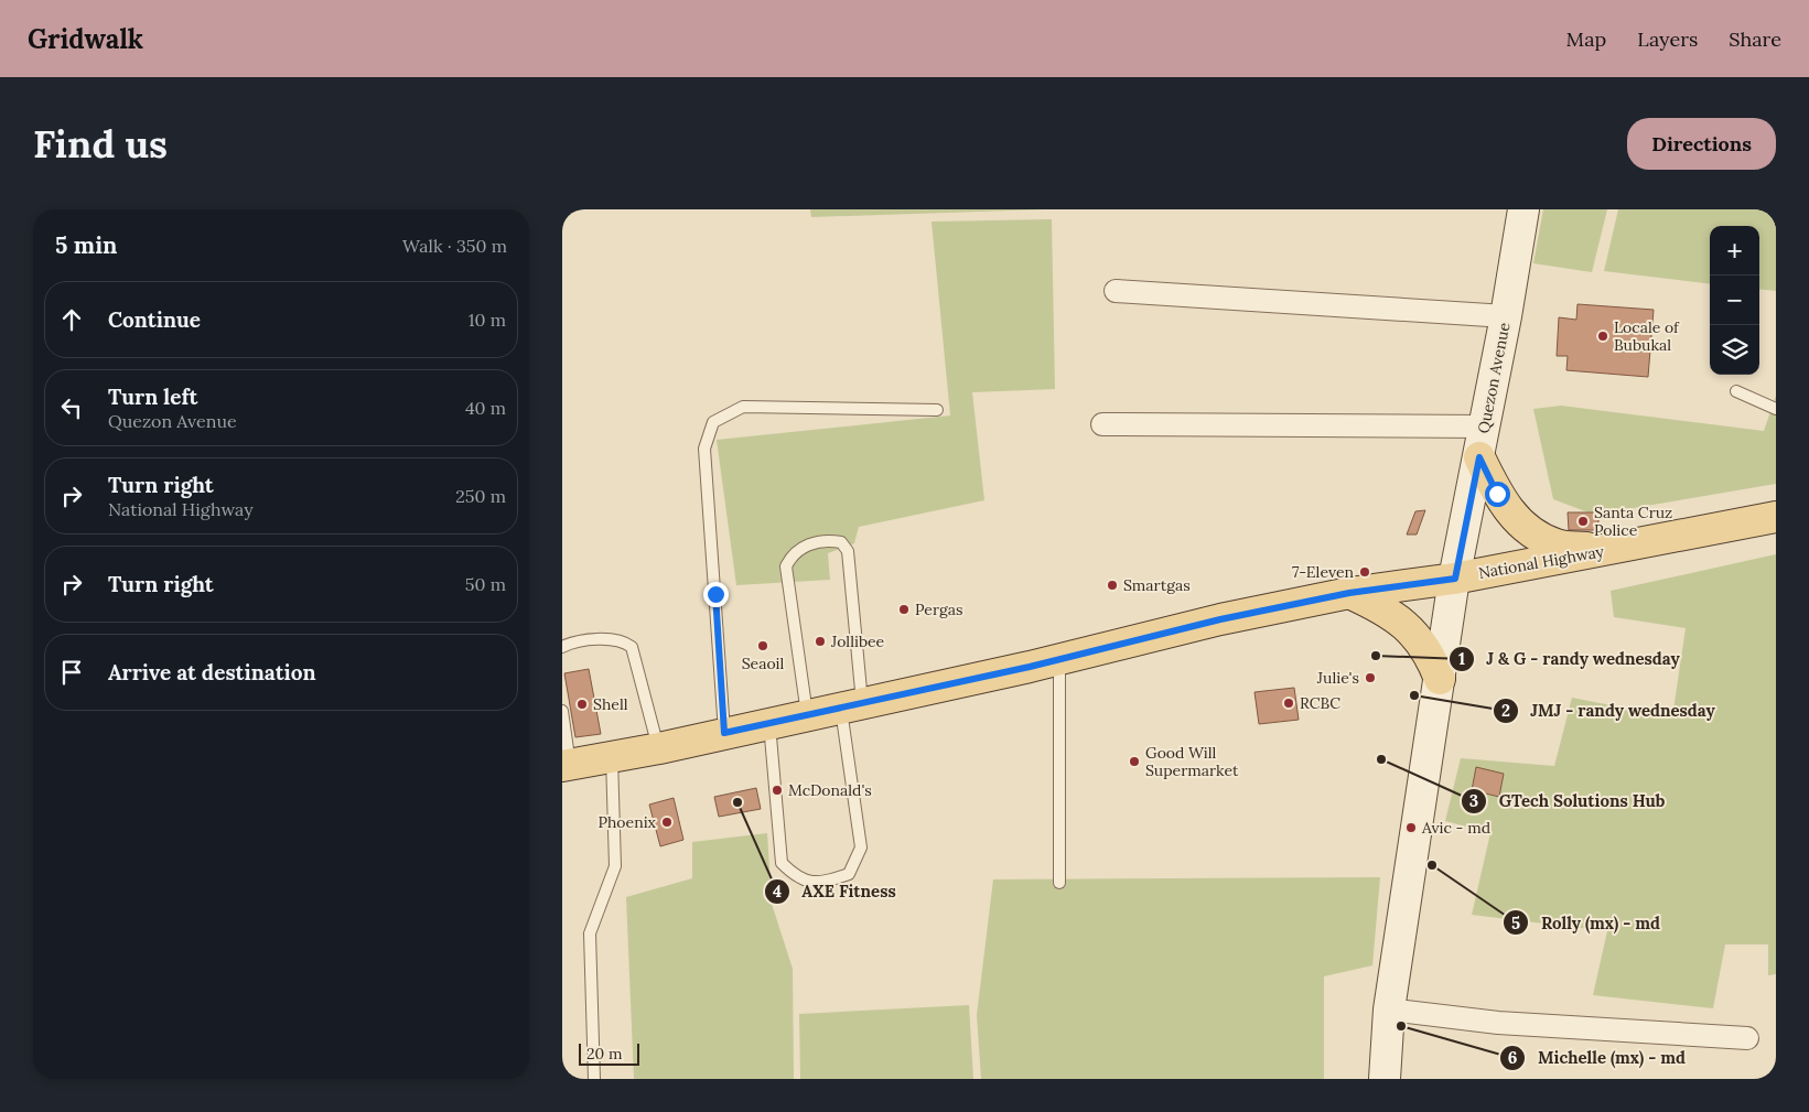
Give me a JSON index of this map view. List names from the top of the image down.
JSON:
{
  "streets": {
    "main road": ["Quezon Avenue", "National Highway"]
  },
  "crossings": [
    ["Quezon Avenue", "National Highway"]
  ],
  "places": [
    "Locale of Bubukal",
    "Santa Cruz Police",
    "7-Eleven",
    "Smartgas",
    "Pergas",
    "Jollibee",
    "Seaoil",
    "J & G - randy wednesday",
    "Julie's",
    "JMJ - randy wednesday",
    "RCBC",
    "Shell",
    "GTech Solutions Hub",
    "Good Will Supermarket",
    "McDonald's",
    "AXE Fitness",
    "Phoenix",
    "Avic - md",
    "Rolly (mx) - md",
    "Michelle (mx) - md"
  ],
  "scale_bar": "20 m",
  "page": {
    "header": "Gridwalk",
    "nav": ["Map", "Layers", "Share"],
    "buttons": "Directions",
    "title": "Find us",
    "heading": ["5 min", "Walk · 350 m"],
    "map_buttons": ["+", "−"],
    "list": [
      ["Continue", "10 m"],
      ["Turn left", "Quezon Avenue", "40 m"],
      ["Turn right", "National Highway", "250 m"],
      ["Turn right", "50 m"],
      "Arrive at destination"
    ],
    "scale": "20 m"
  }
}
